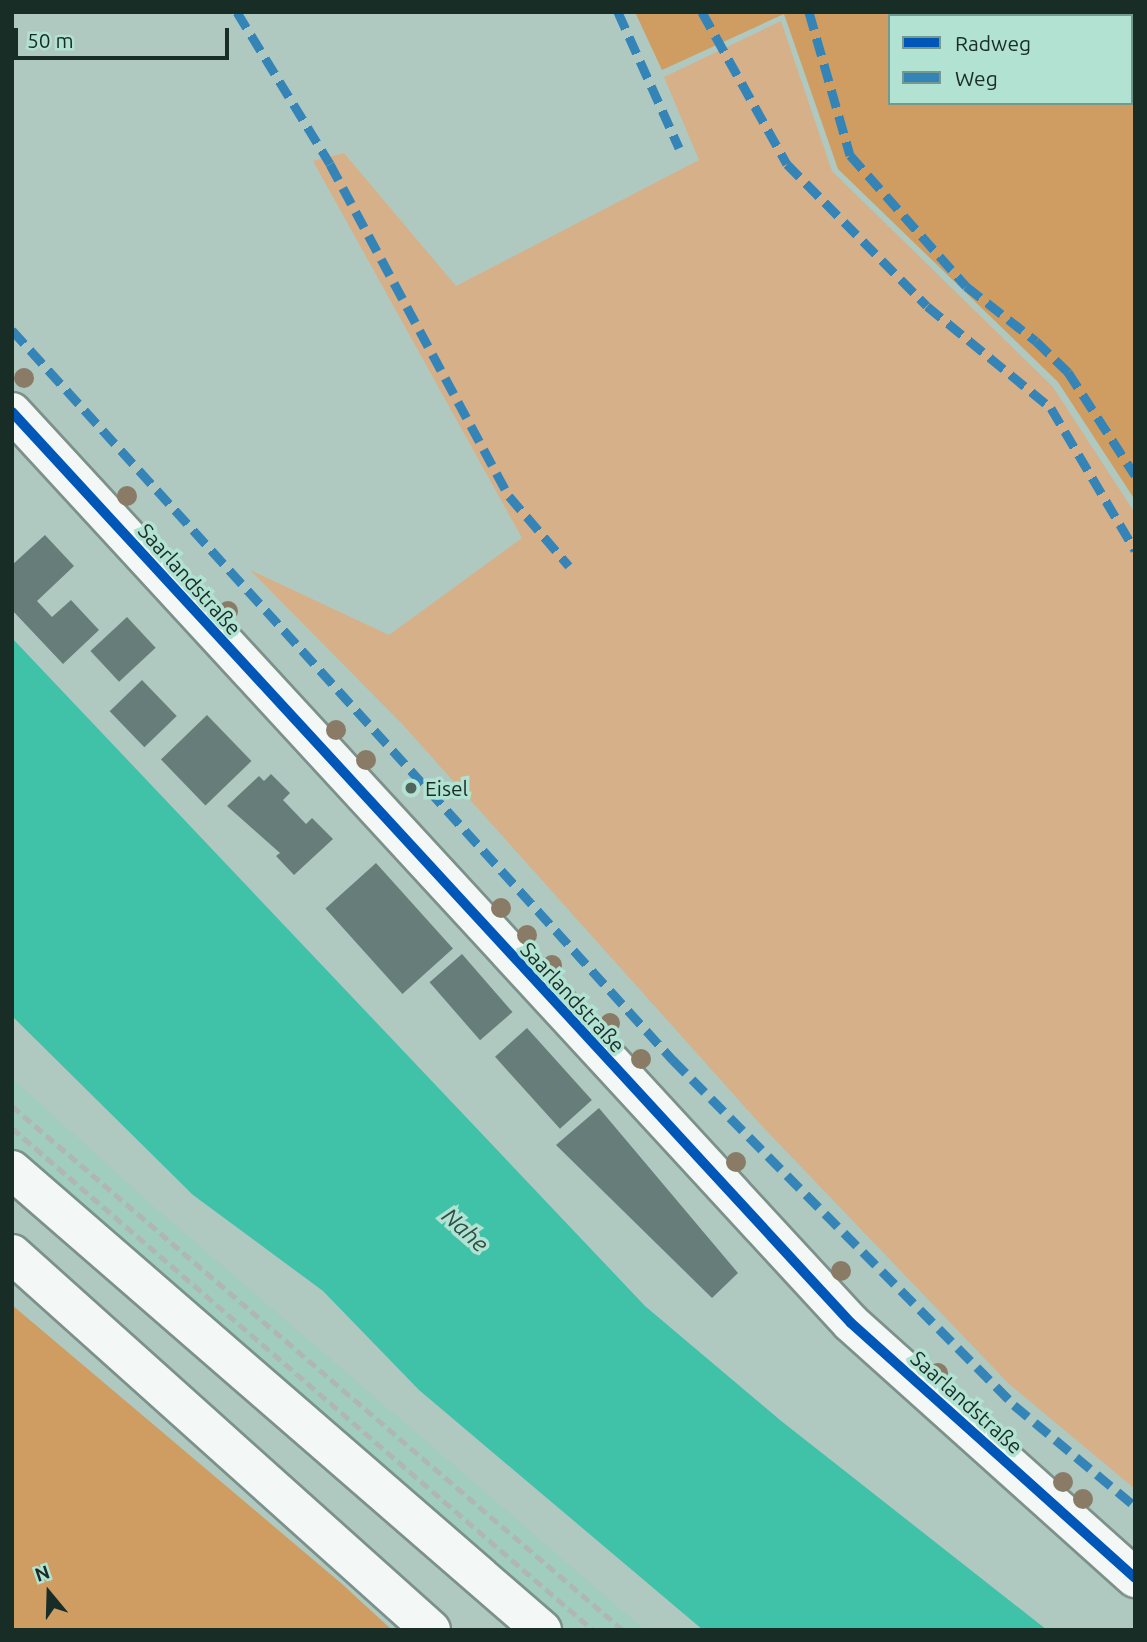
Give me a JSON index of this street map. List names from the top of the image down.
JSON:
{
  "streets": {
    "main road": ["Saarlandstraße"]
  },
  "water": ["Nahe"],
  "places": ["Eisel"],
  "legend": ["Radweg", "Weg"],
  "scale_bar": "50 m",
  "north": "top"
}
